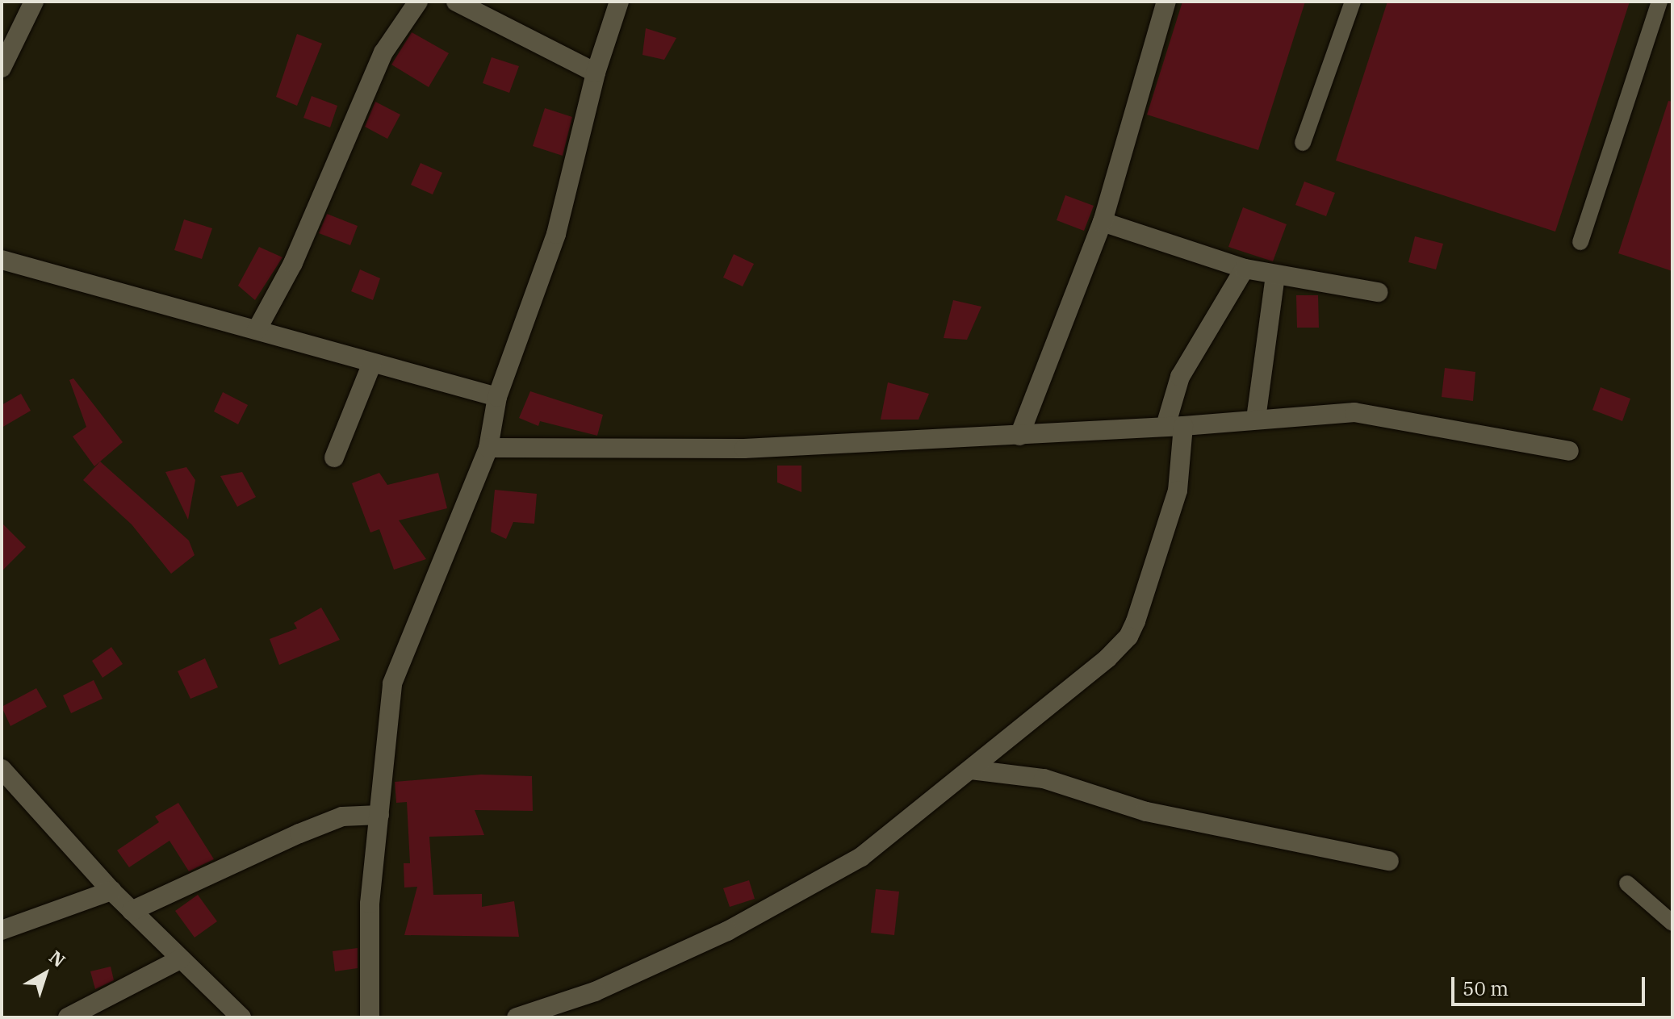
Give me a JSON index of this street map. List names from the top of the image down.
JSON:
{
  "scale_bar": "50 m",
  "north": "top right"
}
